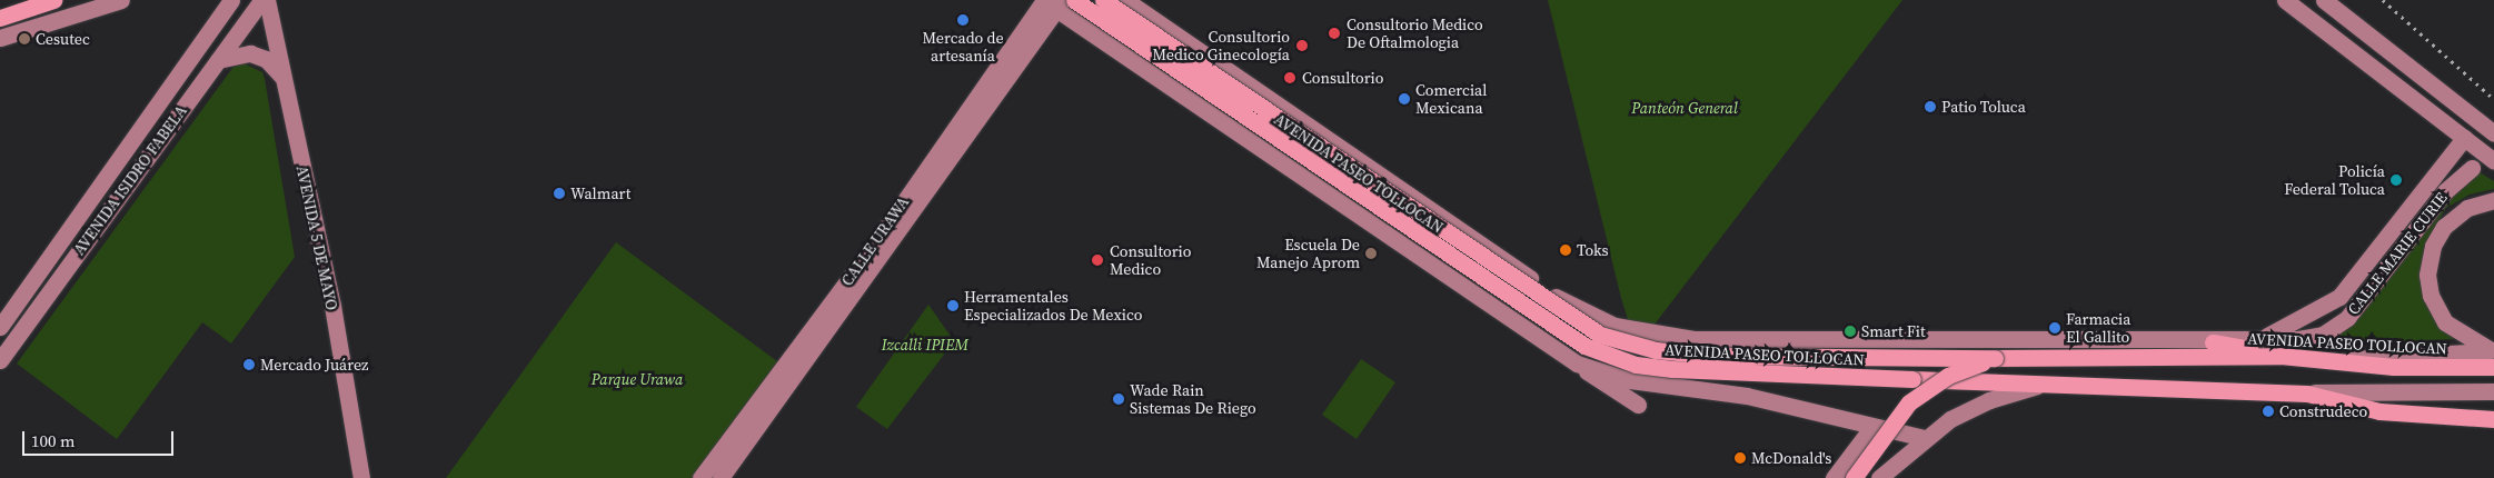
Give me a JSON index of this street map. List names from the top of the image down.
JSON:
{
  "streets": {
    "highway": ["AVENIDA PASEO TOLLOCAN"],
    "main road": [
      "AVENIDA ISIDRO FABELA",
      "AVENIDA 5 DE MAYO",
      "CALLE URAWA",
      "CALLE MARIE CURIE"
    ]
  },
  "crossings": [
    ["AVENIDA PASEO TOLLOCAN", "CALLE MARIE CURIE"]
  ],
  "parks": ["Panteón General", "Izcalli IPIEM", "Parque Urawa"],
  "places": [
    "Mercado de artesanía",
    "Consultorio Medico De Oftalmologia",
    "Cesutec",
    "Consultorio Medico Ginecología",
    "Consultorio",
    "Comercial Mexicana",
    "Patio Toluca",
    "Policía Federal Toluca",
    "Walmart",
    "Toks",
    "Escuela De Manejo Aprom",
    "Consultorio Medico",
    "Herramentales Especializados De Mexico",
    "Farmacia El Gallito",
    "Smart Fit",
    "Mercado Juárez",
    "Wade Rain Sistemas De Riego",
    "Construdeco",
    "McDonald's"
  ],
  "scale_bar": "100 m"
}
